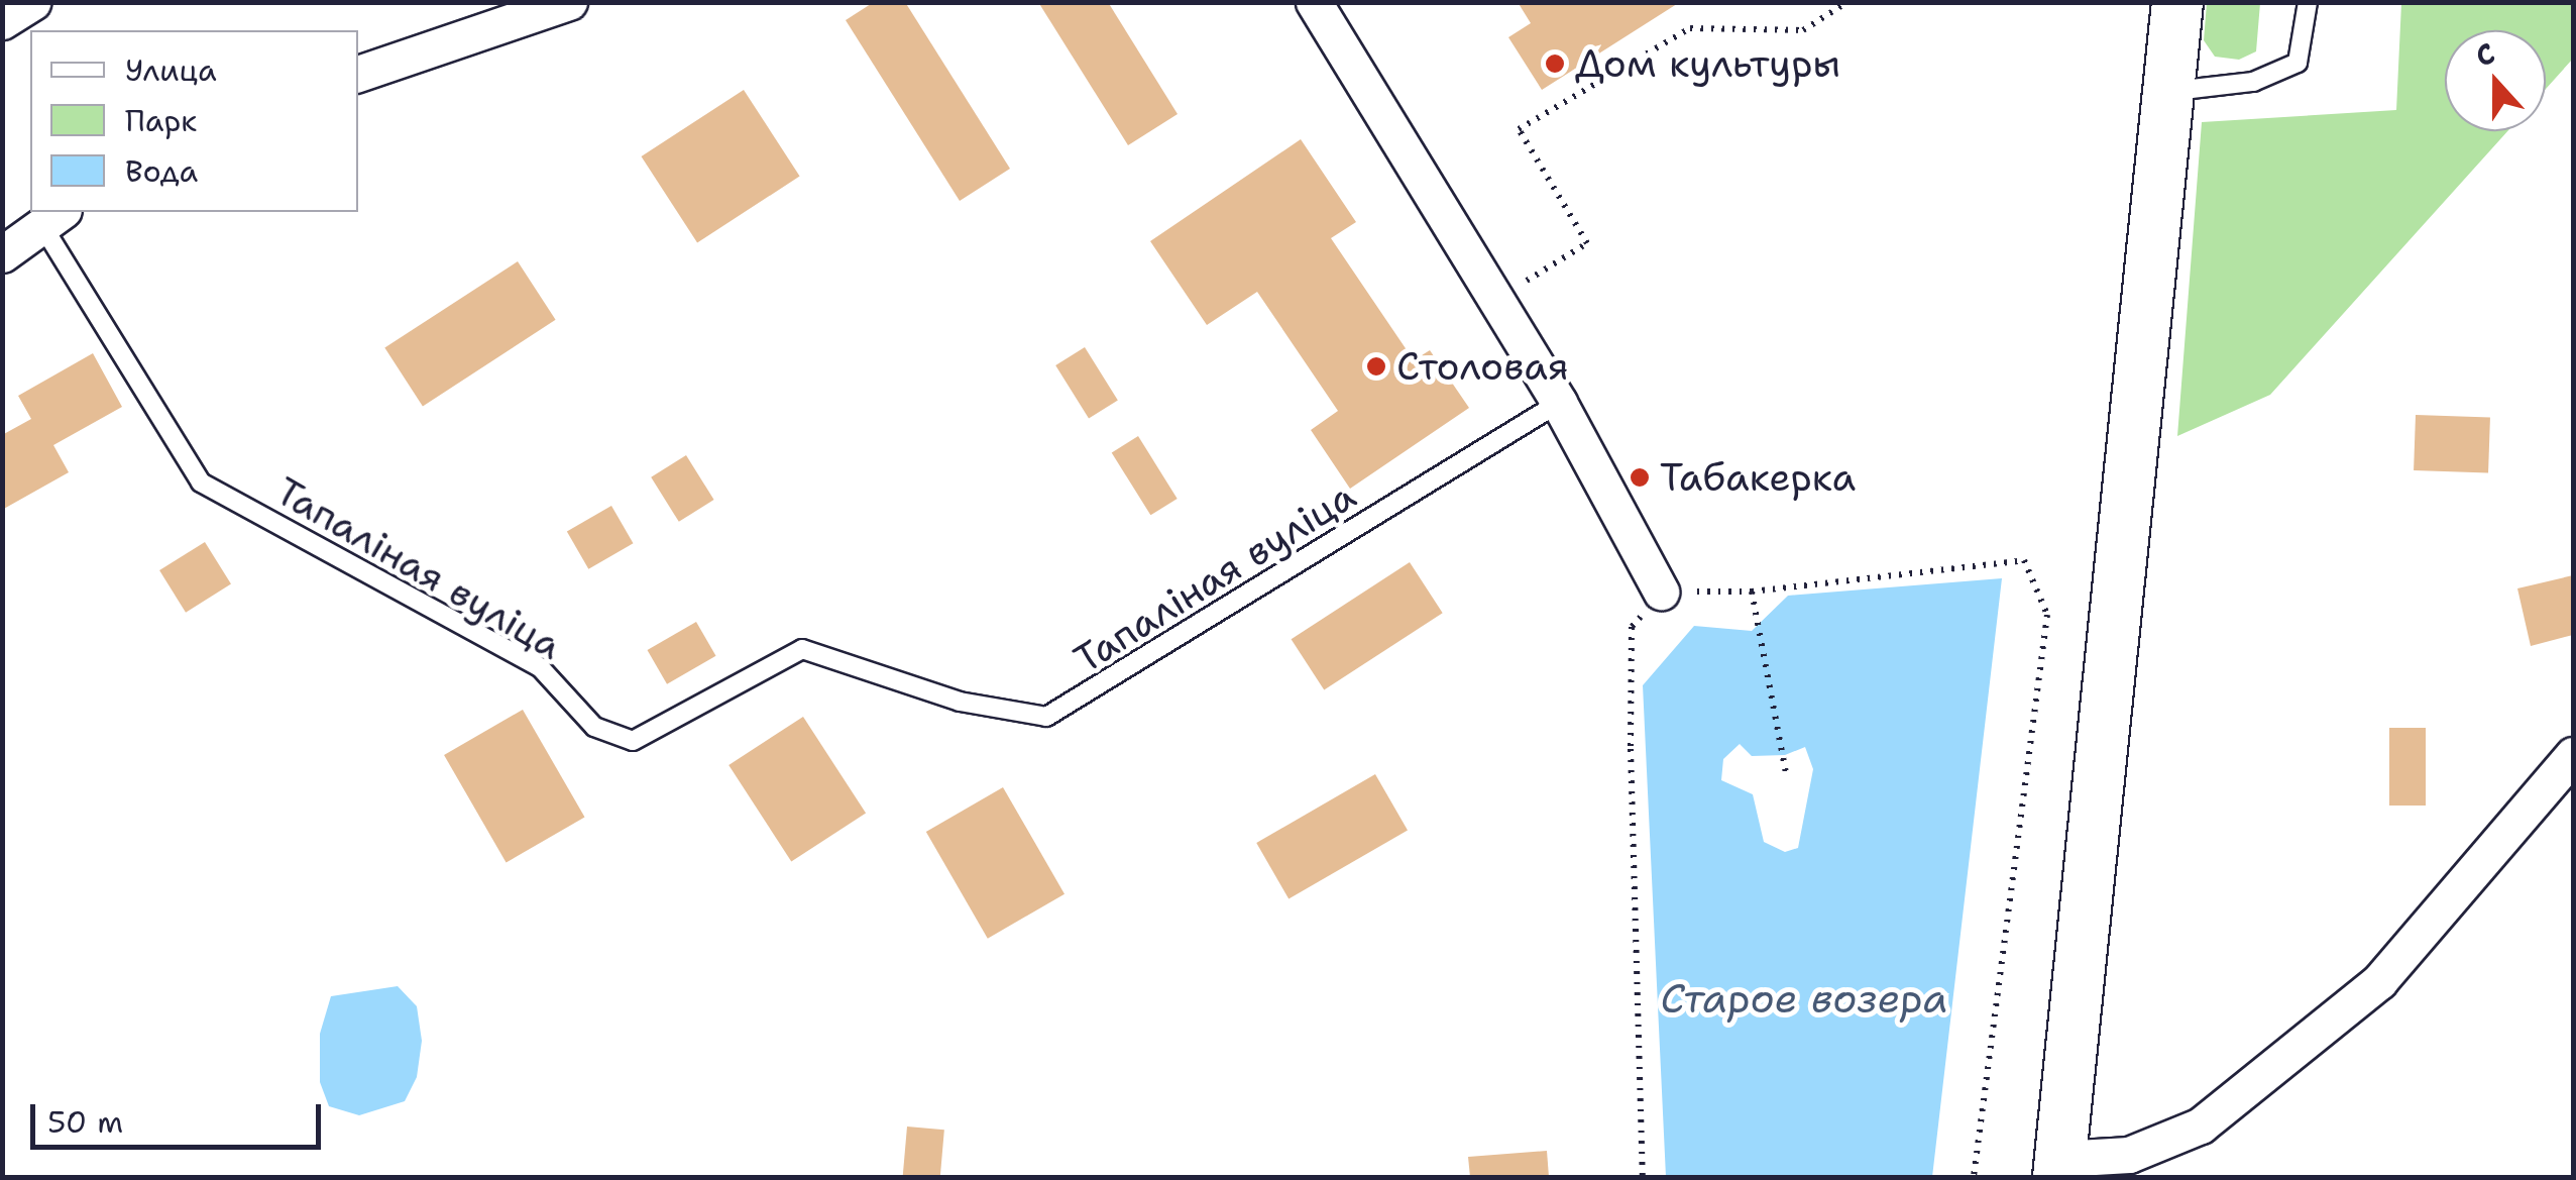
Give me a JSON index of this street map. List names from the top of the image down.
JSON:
{
  "streets": {
    "lane": ["Тапаліная вуліца"]
  },
  "water": ["Старое возера"],
  "places": ["Дом культуры", "Столовая", "Табакерка"],
  "legend": ["Улица", "Парк", "Вода"],
  "scale_bar": "50 m",
  "north": "top"
}
